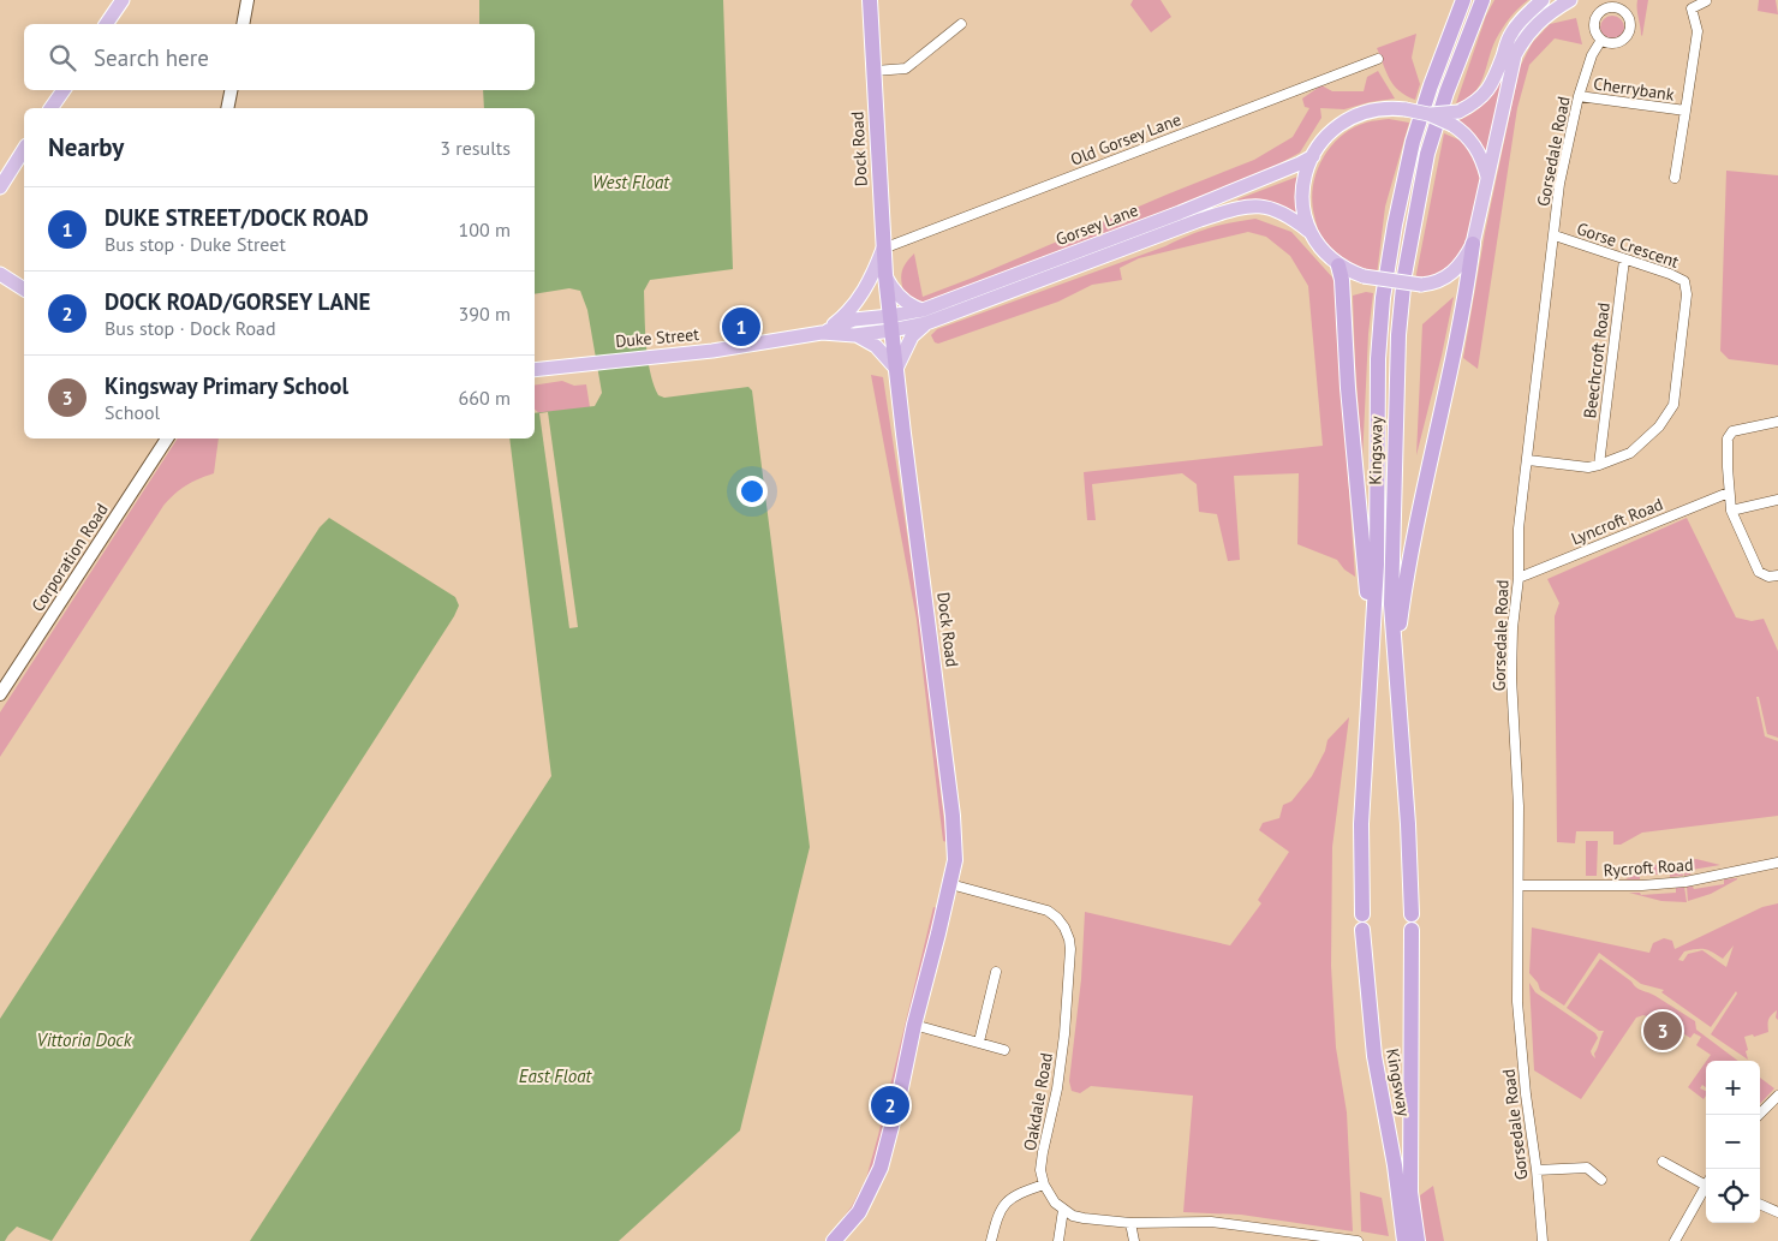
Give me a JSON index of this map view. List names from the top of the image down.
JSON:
{
  "streets": {
    "highway": ["Dock Road", "Kingsway"],
    "main road": ["Gorsey Lane", "Duke Street", "Corporation Road"],
    "street": [
      "Cherrybank",
      "Old Gorsey Lane",
      "Gorsedale Road",
      "Gorse Crescent",
      "Beechcroft Road",
      "Lyncroft Road",
      "Rycroft Road",
      "Oakdale Road"
    ]
  },
  "crossings": [
    ["Cherrybank", "Gorsedale Road"],
    ["Old Gorsey Lane", "Dock Road"],
    ["Dock Road", "Gorsey Lane"],
    ["Dock Road", "Duke Street"],
    ["Dock Road", "Oakdale Road"],
    ["Gorsedale Road", "Gorse Crescent"],
    ["Gorsedale Road", "Lyncroft Road"],
    ["Gorsedale Road", "Rycroft Road"],
    ["Gorsey Lane", "Duke Street"],
    ["Gorse Crescent", "Beechcroft Road"]
  ],
  "water": ["West Float", "Vittoria Dock", "East Float"],
  "page": {
    "search": "Search here",
    "heading": ["Nearby", "3 results"],
    "list": [
      {
        "mark": "1",
        "name": "DUKE STREET/DOCK ROAD",
        "note": "Bus stop · Duke Street",
        "value": "100 m"
      },
      {
        "mark": "2",
        "name": "DOCK ROAD/GORSEY LANE",
        "note": "Bus stop · Dock Road",
        "value": "390 m"
      },
      {
        "mark": "3",
        "name": "Kingsway Primary School",
        "note": "School",
        "value": "660 m"
      }
    ],
    "pins": ["1", "3", "2"],
    "map_buttons": ["+", "−"]
  }
}
